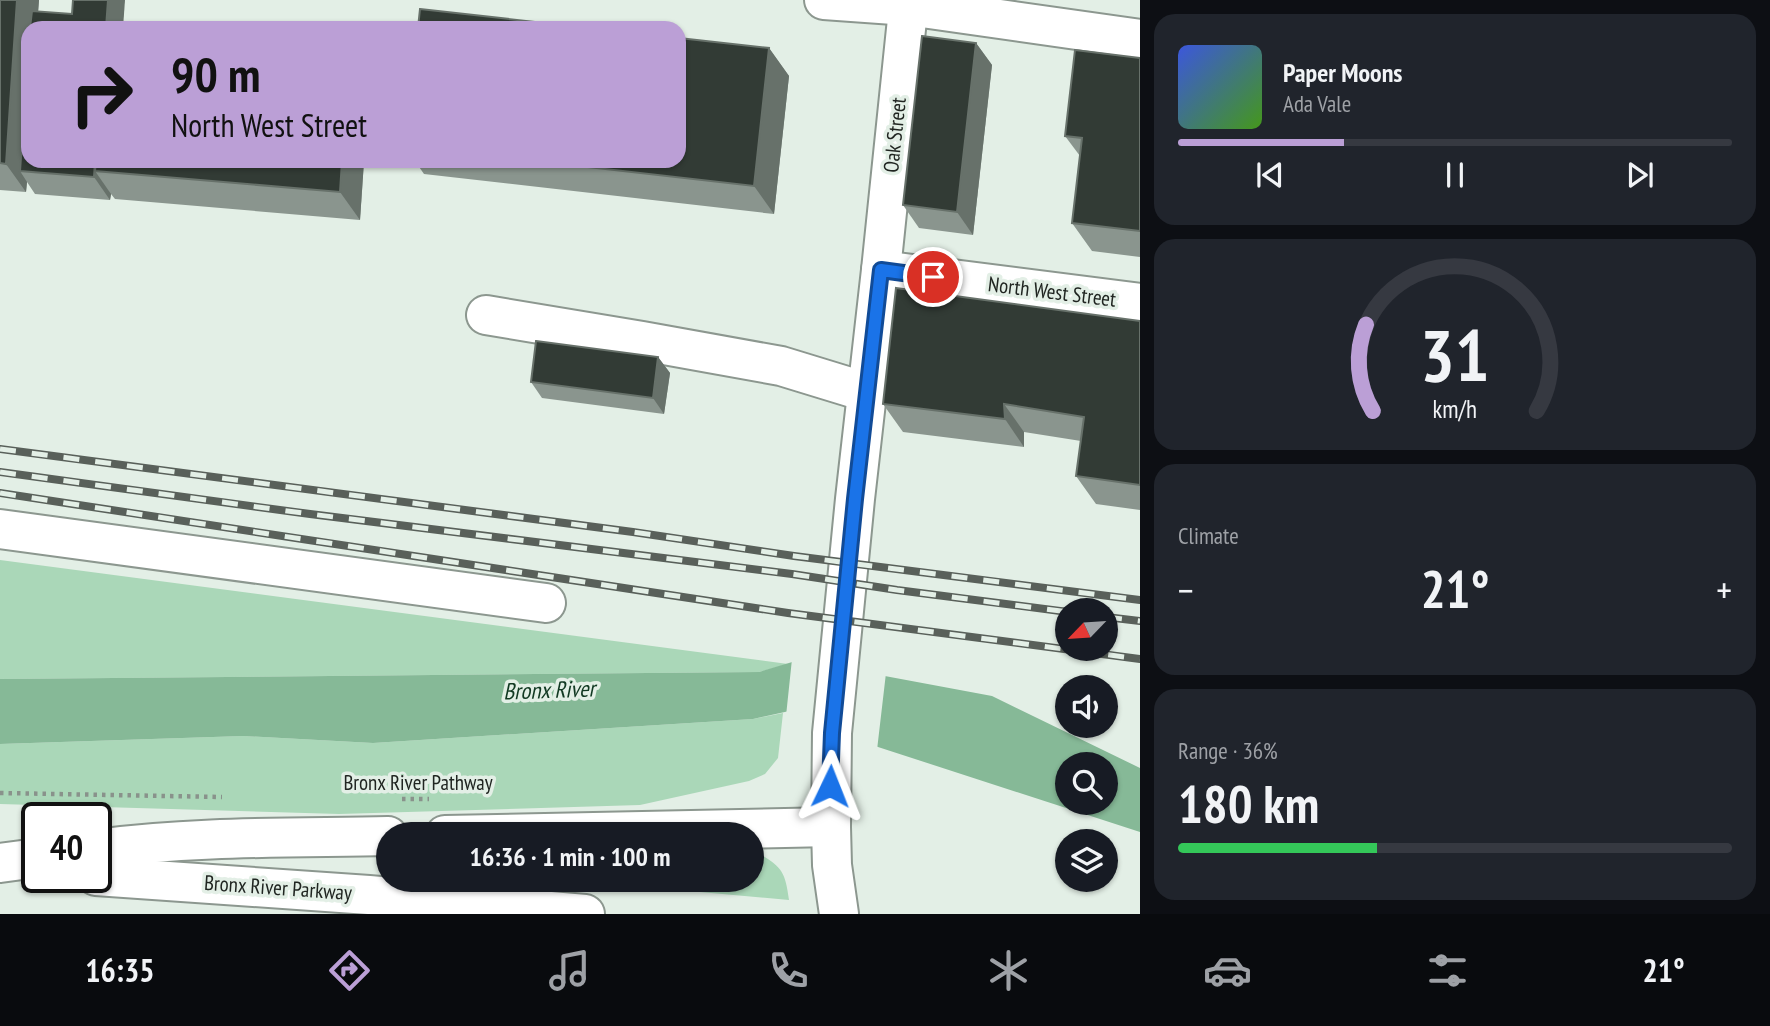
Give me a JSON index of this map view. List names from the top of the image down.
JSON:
{
  "streets": {
    "main road": ["Oak Street", "North West Street", "Bronx River Parkway"],
    "path": ["Bronx River Pathway"]
  },
  "crossings": [
    ["Oak Street", "North West Street"]
  ],
  "water": ["Bronx River"],
  "north": "bottom left",
  "page": {
    "turn": ["90 m", "North West Street"],
    "song": ["Paper Moons", "Ada Vale"],
    "tile": [
      "Climate",
      ["Range · 36%", "180 km"]
    ],
    "heat": ["−", "21°", "+"],
    "limit": "40",
    "trip": "16:36 · 1 min · 100 m",
    "tabs": ["16:35", "21°"],
    "gauge": ["31", "km/h"]
  }
}
